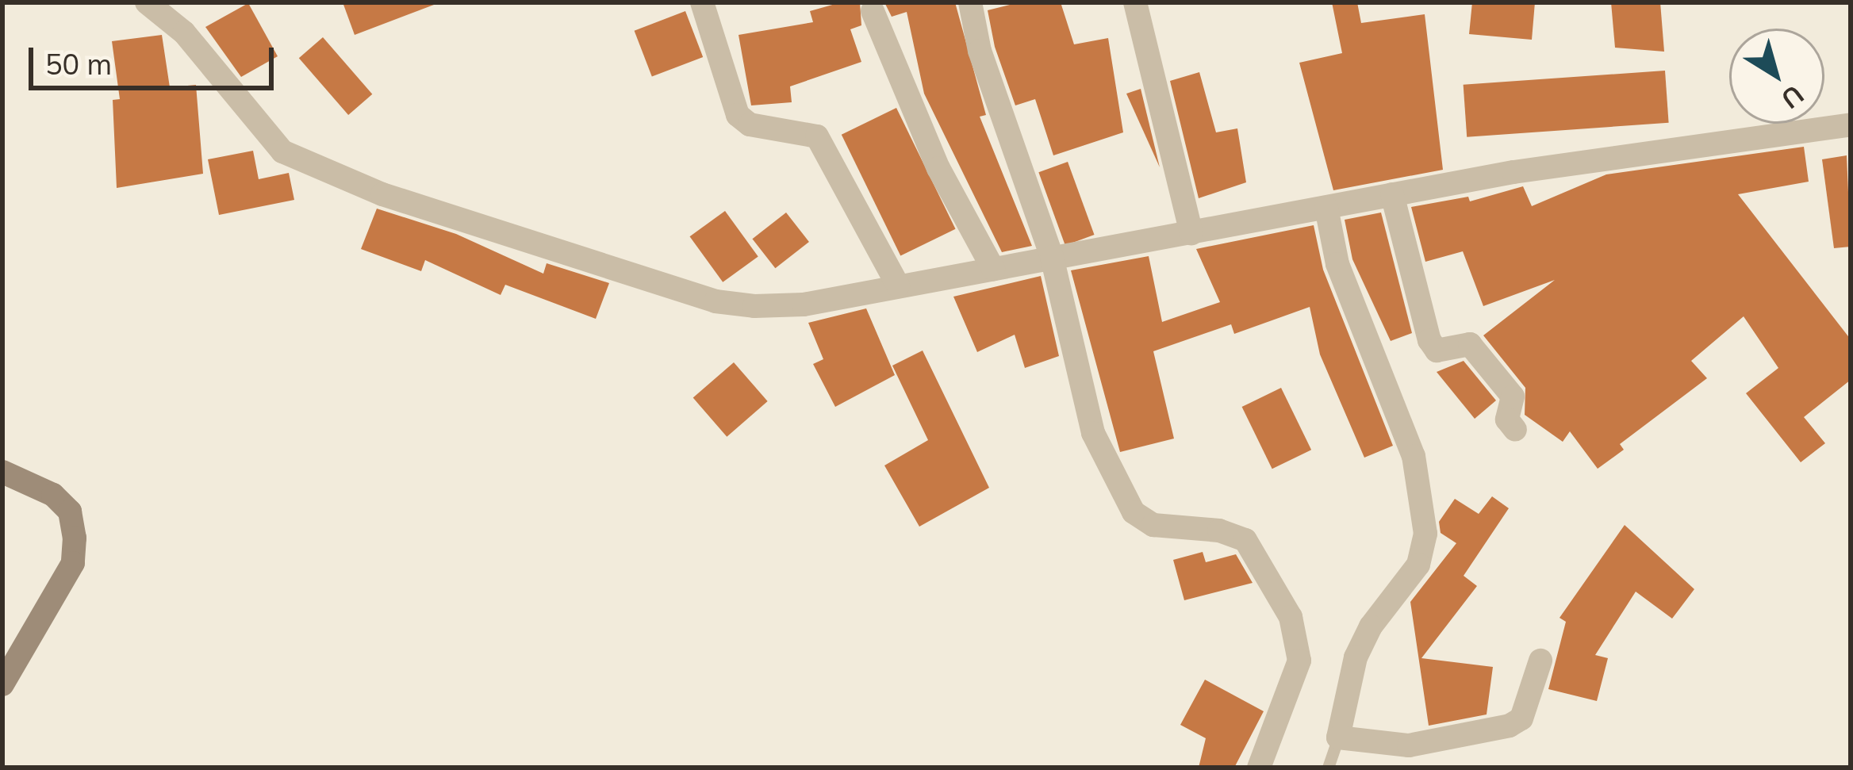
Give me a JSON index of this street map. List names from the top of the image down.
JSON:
{
  "scale_bar": "50 m",
  "north": "bottom right"
}
